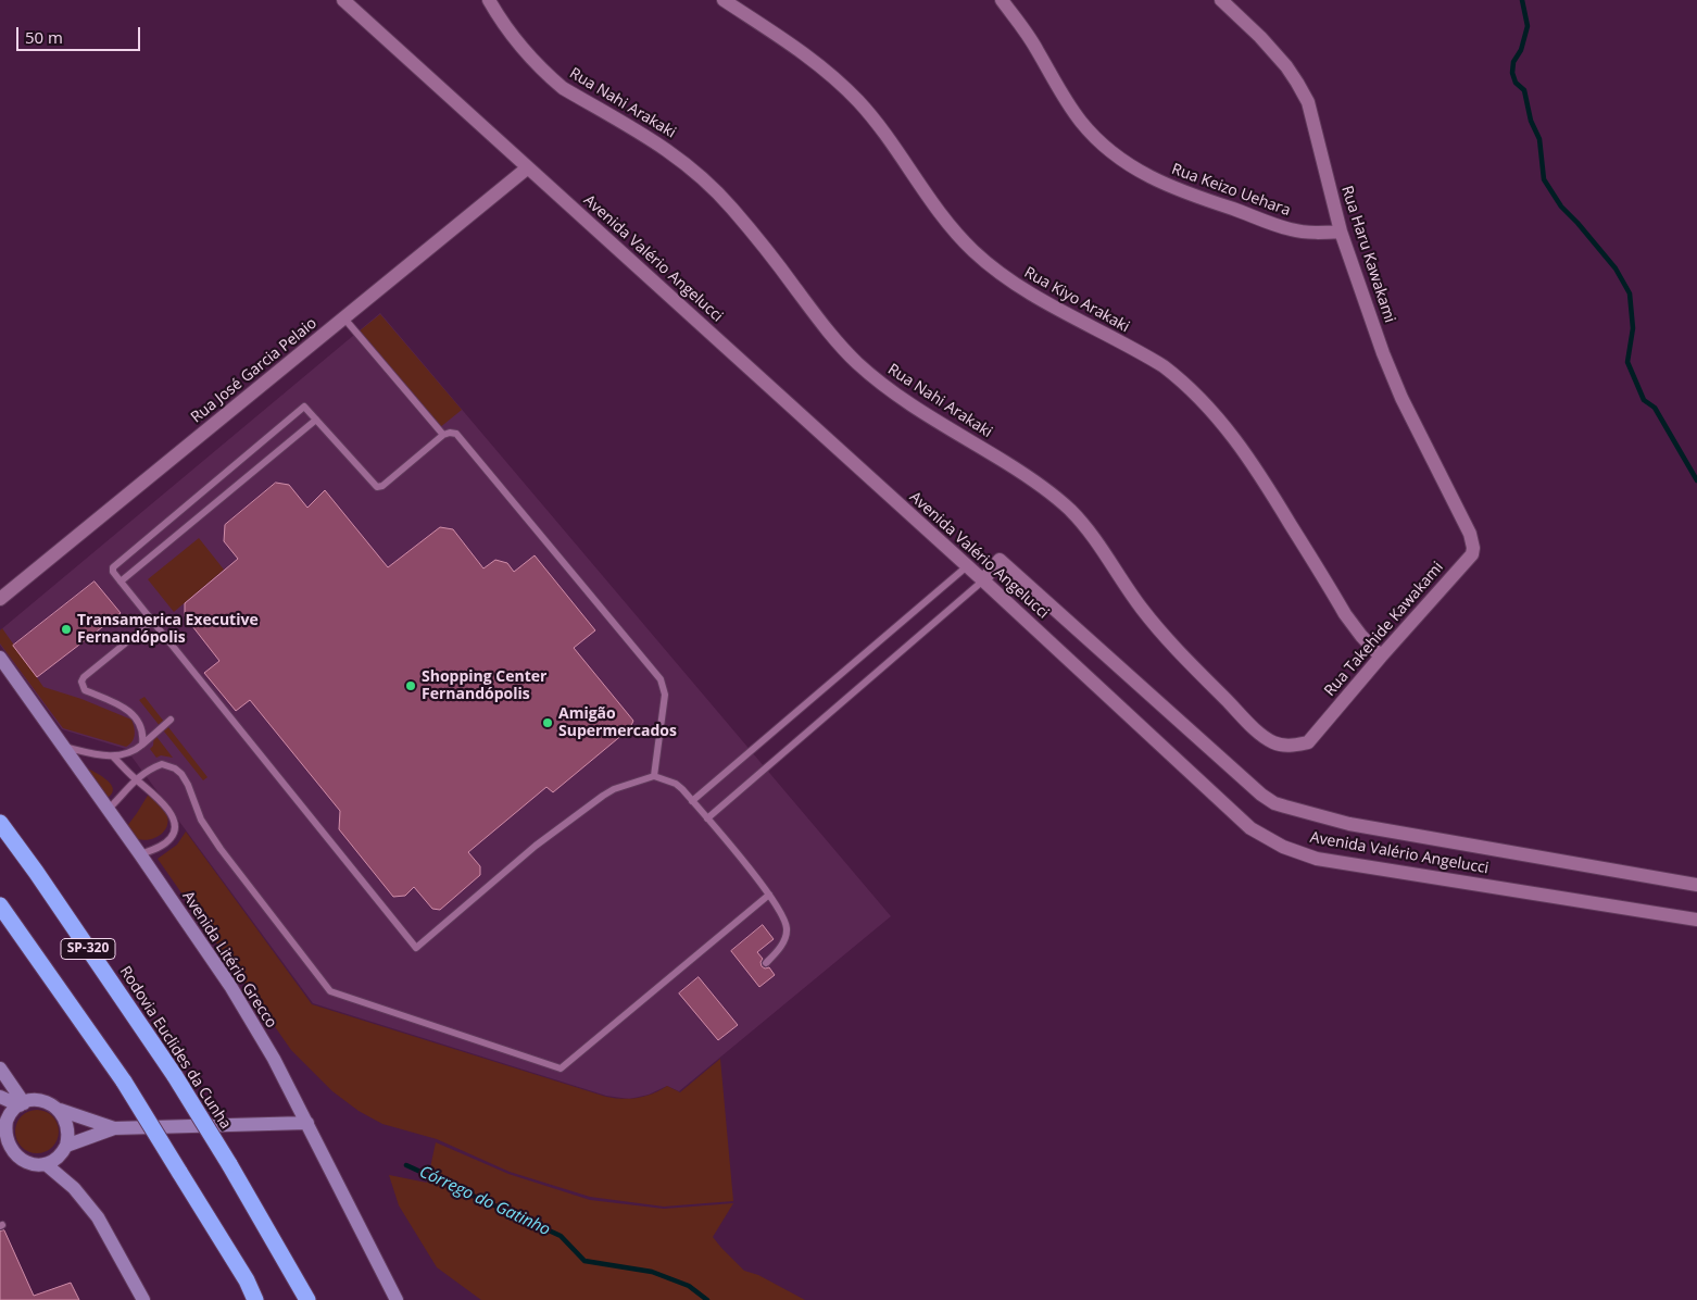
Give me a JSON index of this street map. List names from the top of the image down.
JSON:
{
  "streets": {
    "highway": ["SP-320", "Rodovia Euclides da Cunha"],
    "main road": ["Avenida Litério Grecco"],
    "street": [
      "Rua Nahi Arakaki",
      "Rua Keizo Uehara",
      "Rua Haru Kawakami",
      "Avenida Valério Angelucci",
      "Rua Kiyo Arakaki",
      "Rua José Garcia Pelaio",
      "Rua Takehide Kawakami"
    ]
  },
  "crossings": [
    ["Rua Nahi Arakaki", "Rua Takehide Kawakami"],
    ["Rua Keizo Uehara", "Rua Haru Kawakami"],
    ["Rua Haru Kawakami", "Rua Takehide Kawakami"],
    ["Avenida Valério Angelucci", "Rua José Garcia Pelaio"],
    ["Rua Kiyo Arakaki", "Rua Takehide Kawakami"]
  ],
  "water": ["Córrego do Gatinho"],
  "places": ["Transamerica Executive Fernandópolis", "Shopping Center Fernandópolis", "Amigão Supermercados"],
  "scale_bar": "50 m"
}
